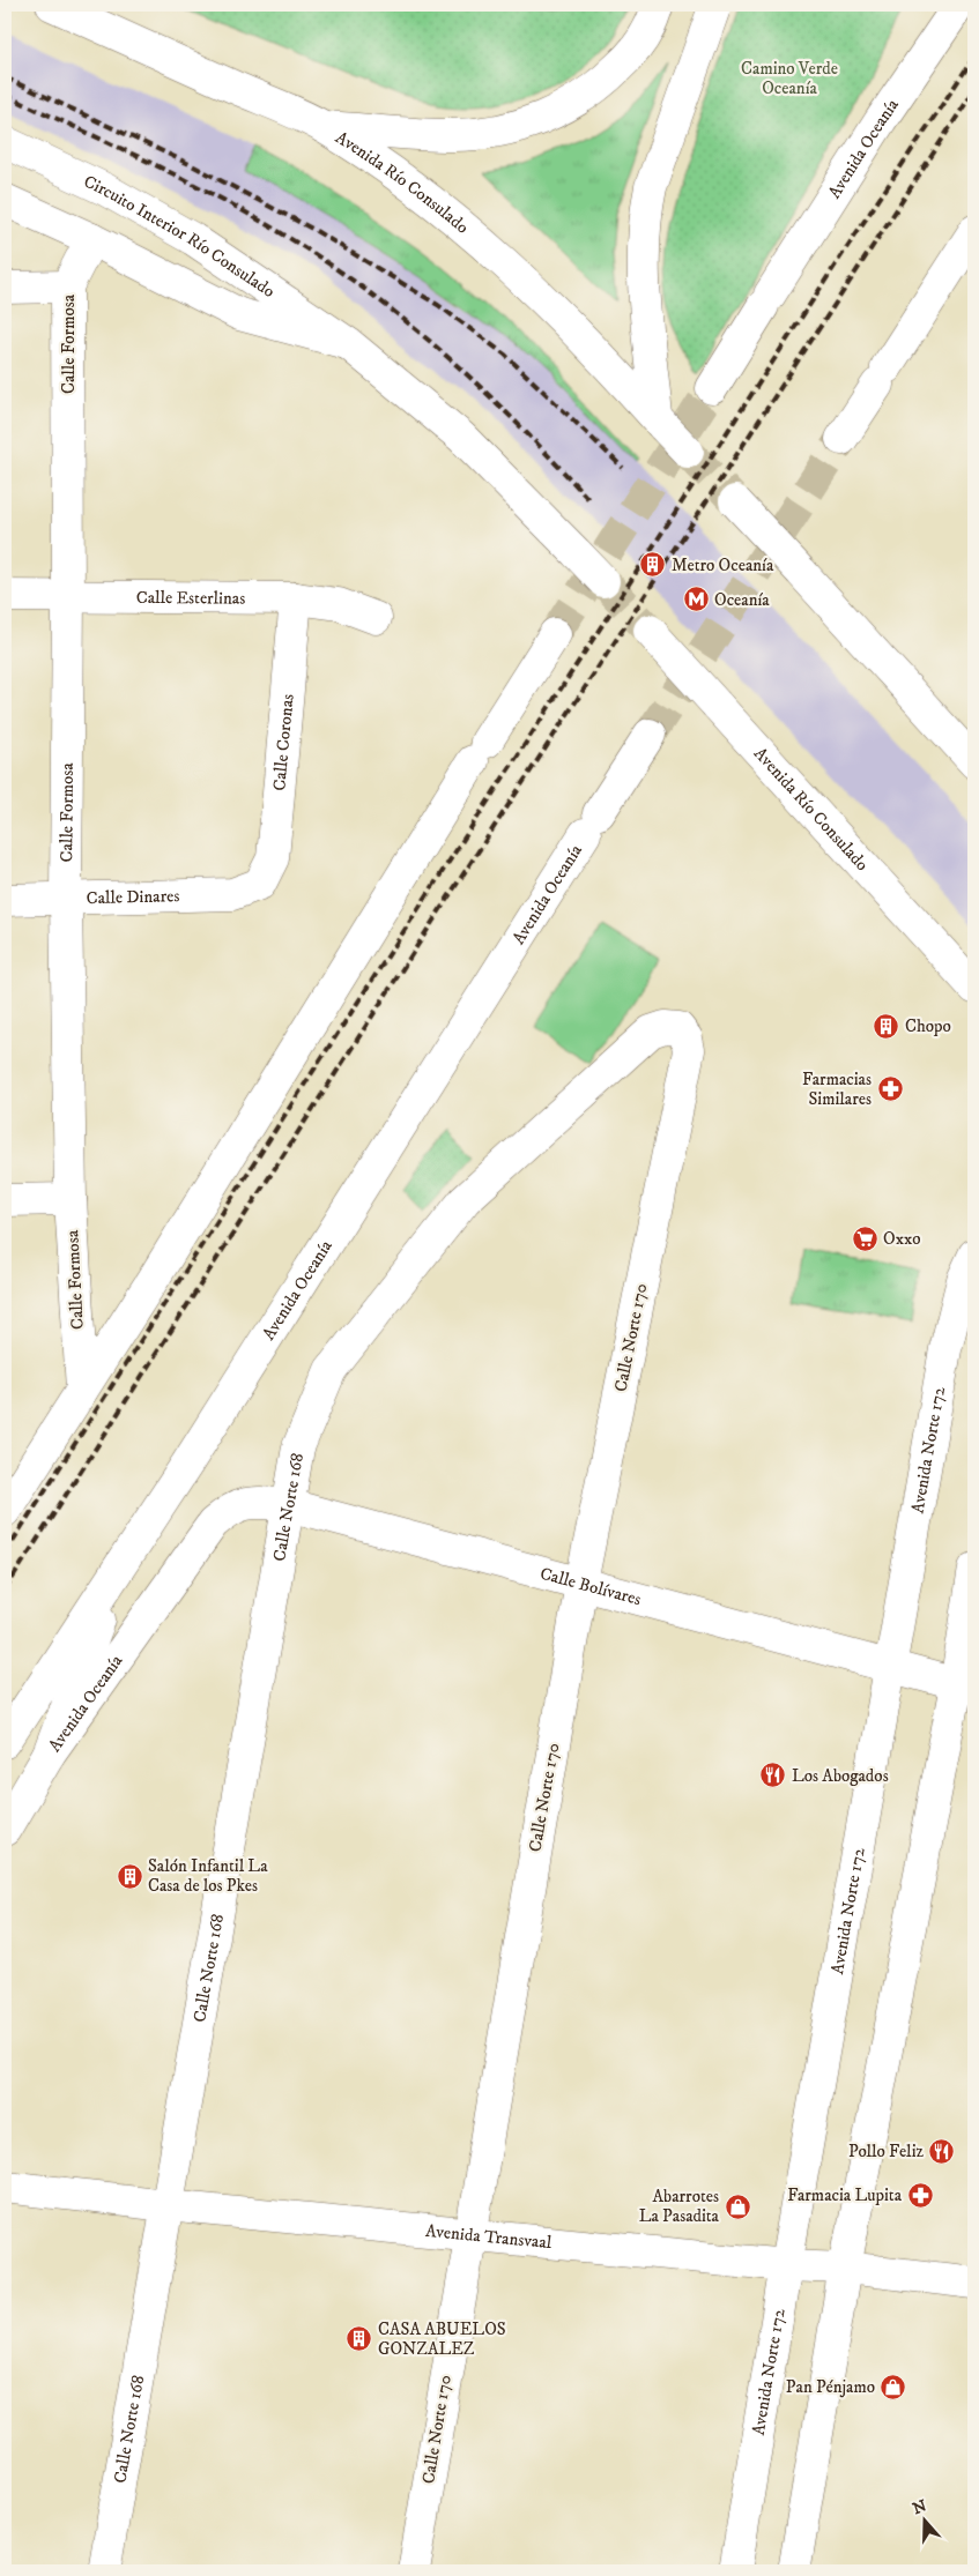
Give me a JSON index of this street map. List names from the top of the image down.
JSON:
{
  "streets": {
    "main road": [
      "Avenida Oceanía",
      "Avenida Río Consulado",
      "Circuito Interior Río Consulado",
      "Calle Formosa",
      "Calle Esterlinas",
      "Calle Coronas",
      "Calle Dinares",
      "Calle Norte 170",
      "Avenida Norte 172",
      "Calle Norte 168",
      "Calle Bolívares",
      "Avenida Transvaal"
    ]
  },
  "crossings": [
    ["Avenida Oceanía", "Calle Bolívares"],
    ["Calle Formosa", "Calle Esterlinas"],
    ["Calle Formosa", "Calle Dinares"],
    ["Calle Esterlinas", "Calle Coronas"],
    ["Calle Coronas", "Calle Dinares"],
    ["Calle Norte 170", "Calle Norte 168"],
    ["Calle Norte 170", "Calle Bolívares"],
    ["Calle Norte 170", "Avenida Transvaal"],
    ["Avenida Norte 172", "Calle Bolívares"],
    ["Avenida Norte 172", "Avenida Transvaal"],
    ["Calle Norte 168", "Calle Bolívares"],
    ["Calle Norte 168", "Avenida Transvaal"]
  ],
  "parks": ["Camino Verde Oceanía"],
  "places": {
    "building": [
      "Metro Oceanía",
      "Chopo",
      "Salón Infantil La Casa de los Pkes",
      "CASA ABUELOS GONZALEZ"
    ],
    "metro station": ["Oceanía"],
    "pharmacy": ["Farmacias Similares", "Farmacia Lupita"],
    "supermarket": ["Oxxo"],
    "restaurant": ["Los Abogados", "Pollo Feliz"],
    "shop": ["Abarrotes La Pasadita", "Pan Pénjamo"]
  },
  "north": "top"
}
